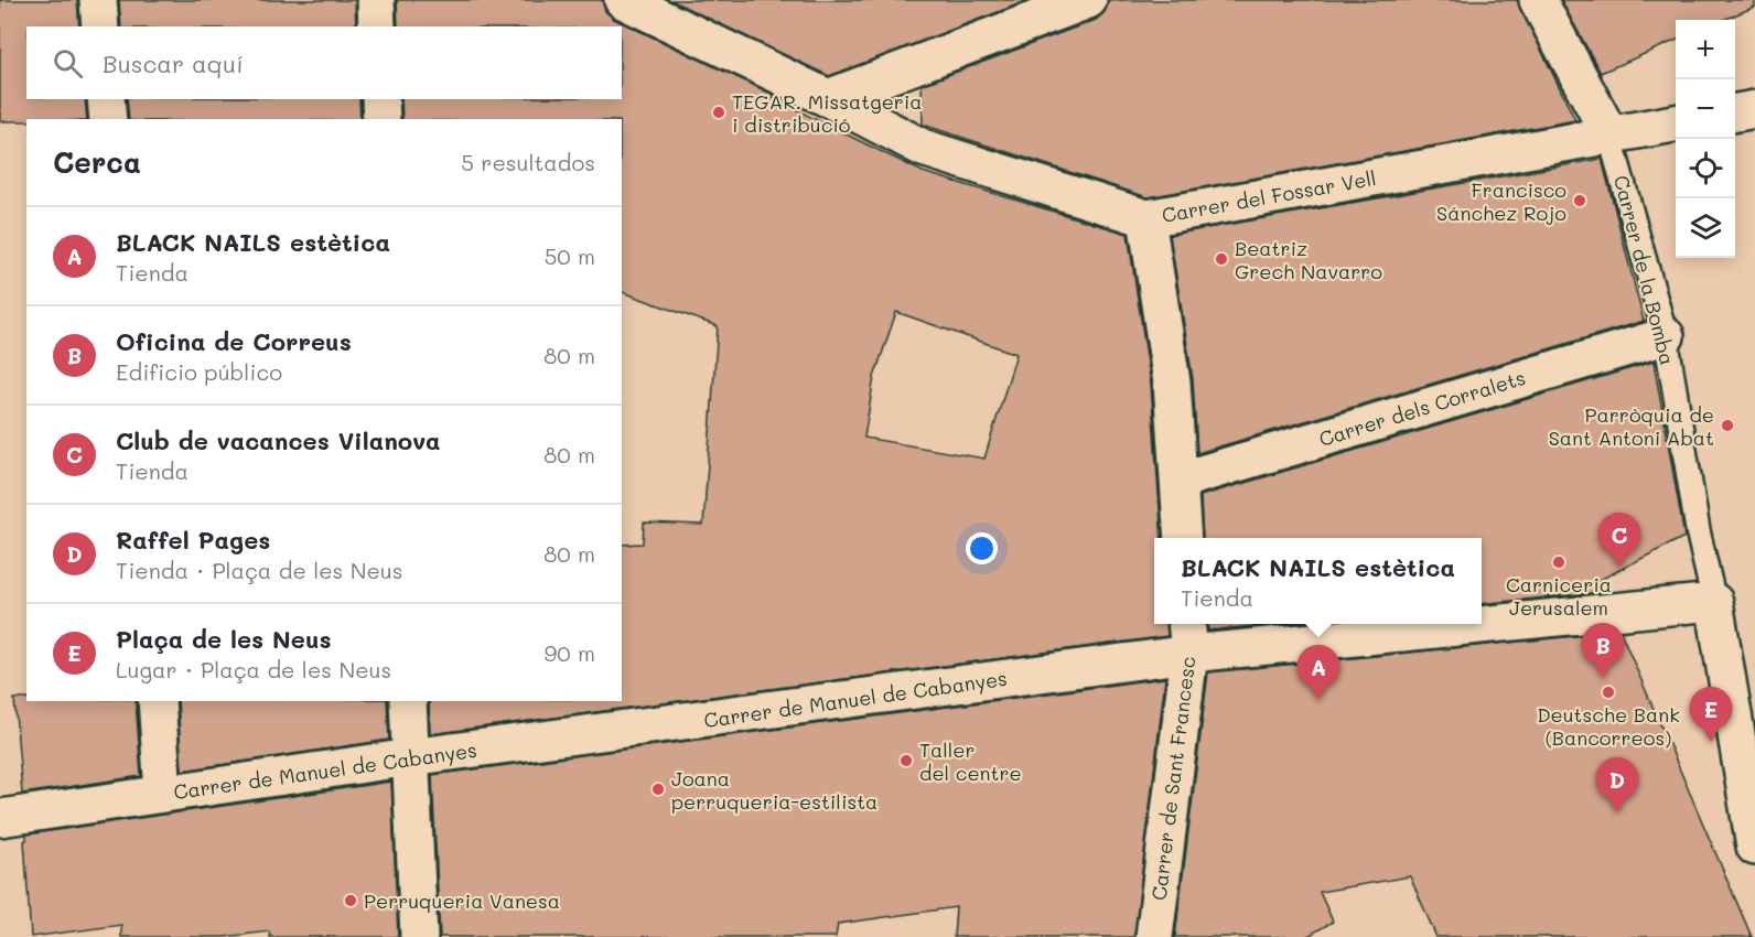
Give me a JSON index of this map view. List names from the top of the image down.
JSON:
{
  "streets": {
    "street": [
      "Carrer del Fossar Vell",
      "Carrer dels Corralets",
      "Carrer de Manuel de Cabanyes",
      "Carrer de Sant Francesc"
    ],
    "lane": ["Carrer de la Bomba"]
  },
  "crossings": [
    ["Carrer del Fossar Vell", "Carrer de la Bomba"],
    ["Carrer de la Bomba", "Carrer dels Corralets"],
    ["Carrer de la Bomba", "Carrer de Manuel de Cabanyes"],
    ["Carrer de Manuel de Cabanyes", "Carrer de Sant Francesc"]
  ],
  "places": [
    "TEGAR. Missatgeria i distribució",
    "Francisco Sánchez Rojo",
    "Beatriz Grech Navarro",
    "Parròquia de Sant Antoni Abat",
    "Carniceria Jerusalem",
    "Deutsche Bank (Bancorreos)",
    "Taller del centre",
    "Joana perruqueria-estilista",
    "Perruqueria Vanesa"
  ],
  "page": {
    "map_buttons": ["+", "−"],
    "search": "Buscar aquí",
    "heading": ["Cerca", "5 resultados"],
    "list": [
      {
        "mark": "A",
        "name": "BLACK NAILS estètica",
        "note": "Tienda",
        "value": "50 m"
      },
      {
        "mark": "B",
        "name": "Oficina de Correus",
        "note": "Edificio público",
        "value": "80 m"
      },
      {
        "mark": "C",
        "name": "Club de vacances Vilanova",
        "note": "Tienda",
        "value": "80 m"
      },
      {
        "mark": "D",
        "name": "Raffel Pages",
        "note": "Tienda · Plaça de les Neus",
        "value": "80 m"
      },
      {
        "mark": "E",
        "name": "Plaça de les Neus",
        "note": "Lugar · Plaça de les Neus",
        "value": "90 m"
      }
    ],
    "pins": [
      "C",
      "B",
      "A",
      "E",
      "D"
    ],
    "popup": ["BLACK NAILS estètica", "Tienda"]
  }
}
